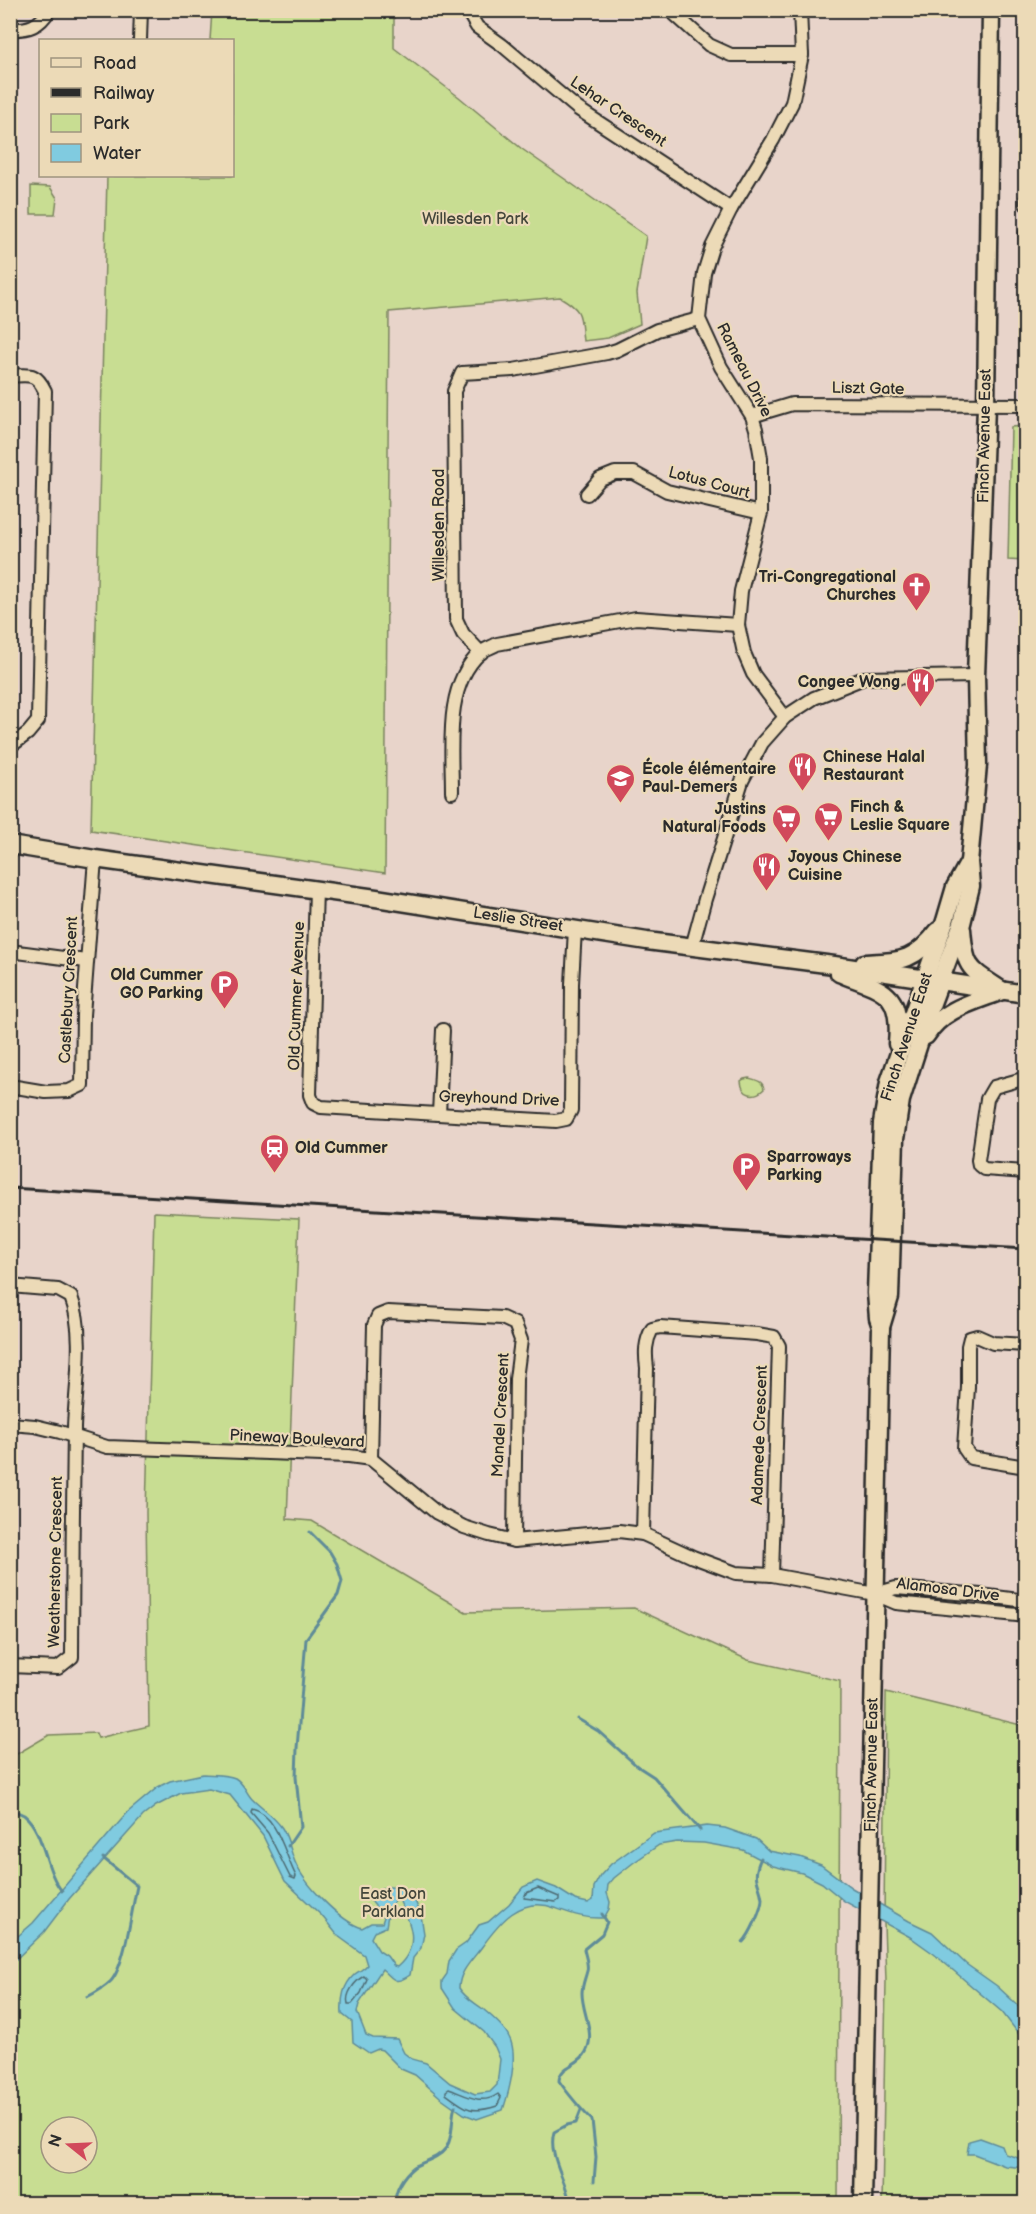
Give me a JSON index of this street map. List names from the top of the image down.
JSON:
{
  "streets": {
    "main road": ["Finch Avenue East", "Leslie Street"],
    "street": [
      "Lehar Crescent",
      "Rameau Drive",
      "Liszt Gate",
      "Lotus Court",
      "Willesden Road",
      "Castlebury Crescent",
      "Old Cummer Avenue",
      "Greyhound Drive",
      "Mandel Crescent",
      "Adamede Crescent",
      "Pineway Boulevard",
      "Weatherstone Crescent",
      "Alamosa Drive"
    ]
  },
  "crossings": [
    ["Lehar Crescent", "Rameau Drive"],
    ["Rameau Drive", "Liszt Gate"],
    ["Rameau Drive", "Lotus Court"],
    ["Rameau Drive", "Willesden Road"],
    ["Liszt Gate", "Finch Avenue East"],
    ["Finch Avenue East", "Leslie Street"],
    ["Finch Avenue East", "Pineway Boulevard"],
    ["Finch Avenue East", "Alamosa Drive"],
    ["Leslie Street", "Castlebury Crescent"],
    ["Leslie Street", "Old Cummer Avenue"],
    ["Leslie Street", "Greyhound Drive"],
    ["Old Cummer Avenue", "Greyhound Drive"],
    ["Mandel Crescent", "Pineway Boulevard"],
    ["Adamede Crescent", "Pineway Boulevard"],
    ["Pineway Boulevard", "Weatherstone Crescent"],
    ["Pineway Boulevard", "Alamosa Drive"]
  ],
  "parks": ["Willesden Park", "East Don Parkland"],
  "places": {
    "church": ["Tri-Congregational Churches"],
    "restaurant": ["Congee Wong", "Chinese Halal Restaurant", "Joyous Chinese Cuisine"],
    "school or university": ["École élémentaire Paul-Demers"],
    "supermarket": ["Finch & Leslie Square", "Justins Natural Foods"],
    "parking": ["Old Cummer GO Parking", "Sparroways Parking"],
    "station": ["Old Cummer"]
  },
  "legend": [
    "Road",
    "Railway",
    "Park",
    "Water"
  ],
  "north": "left"
}
